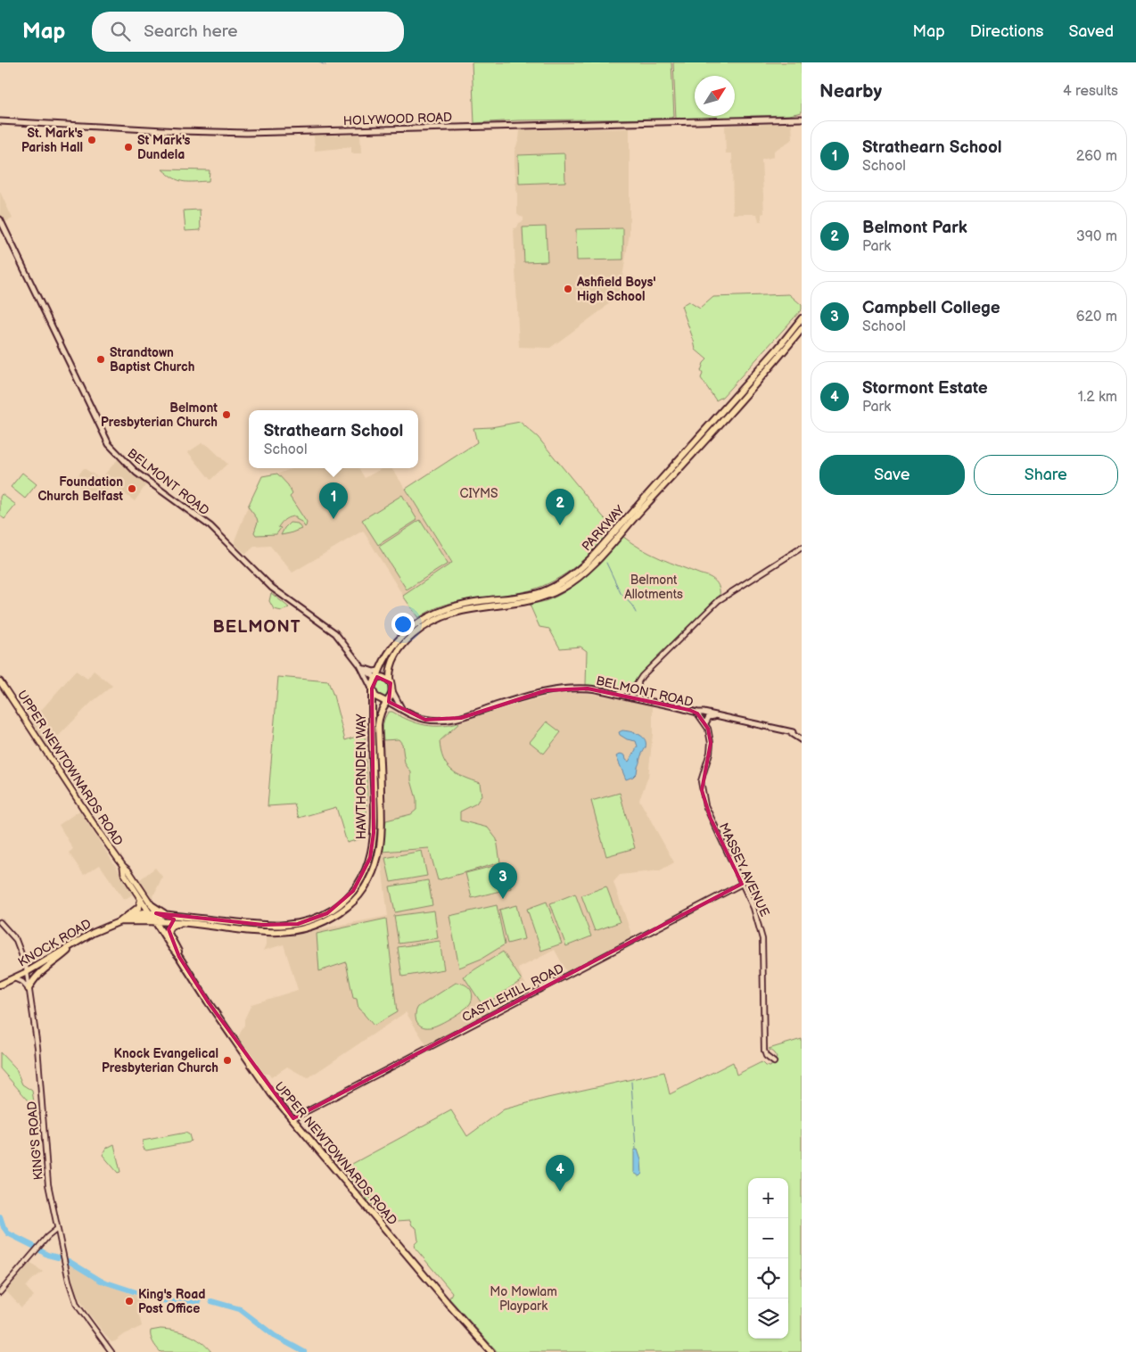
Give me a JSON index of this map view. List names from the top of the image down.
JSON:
{
  "streets": {
    "highway": [
      "PARKWAY",
      "UPPER NEWTOWNARDS ROAD",
      "HAWTHORNDEN WAY",
      "KNOCK ROAD"
    ],
    "main road": ["HOLYWOOD ROAD", "BELMONT ROAD"],
    "street": ["MASSEY AVENUE", "CASTLEHILL ROAD", "KING'S ROAD"]
  },
  "crossings": [
    ["BELMONT ROAD", "PARKWAY"],
    ["BELMONT ROAD", "HAWTHORNDEN WAY"],
    ["BELMONT ROAD", "MASSEY AVENUE"],
    ["PARKWAY", "HAWTHORNDEN WAY"],
    ["UPPER NEWTOWNARDS ROAD", "HAWTHORNDEN WAY"],
    ["UPPER NEWTOWNARDS ROAD", "KNOCK ROAD"],
    ["UPPER NEWTOWNARDS ROAD", "CASTLEHILL ROAD"],
    ["HAWTHORNDEN WAY", "KNOCK ROAD"],
    ["MASSEY AVENUE", "CASTLEHILL ROAD"],
    ["KNOCK ROAD", "KING'S ROAD"]
  ],
  "districts": ["BELMONT"],
  "parks": ["CIYMS", "Belmont Allotments", "Mo Mowlam Playpark"],
  "places": [
    "St. Mark's Parish Hall",
    "St Mark's Dundela",
    "Ashfield Boys' High School",
    "Strandtown Baptist Church",
    "Belmont Presbyterian Church",
    "Foundation Church Belfast",
    "Knock Evangelical Presbyterian Church",
    "King's Road Post Office"
  ],
  "north": "top right",
  "page": {
    "header": "Map",
    "search": "Search here",
    "nav": ["Map", "Directions", "Saved"],
    "heading": ["Nearby", "4 results"],
    "list": [
      {
        "mark": "1",
        "name": "Strathearn School",
        "note": "School",
        "value": "260 m"
      },
      {
        "mark": "2",
        "name": "Belmont Park",
        "note": "Park",
        "value": "390 m"
      },
      {
        "mark": "3",
        "name": "Campbell College",
        "note": "School",
        "value": "620 m"
      },
      {
        "mark": "4",
        "name": "Stormont Estate",
        "note": "Park",
        "value": "1.2 km"
      }
    ],
    "popup": ["Strathearn School", "School"],
    "buttons": ["Save", "Share"],
    "pins": [
      "1",
      "2",
      "3",
      "4"
    ],
    "map_buttons": ["+", "−"]
  }
}
